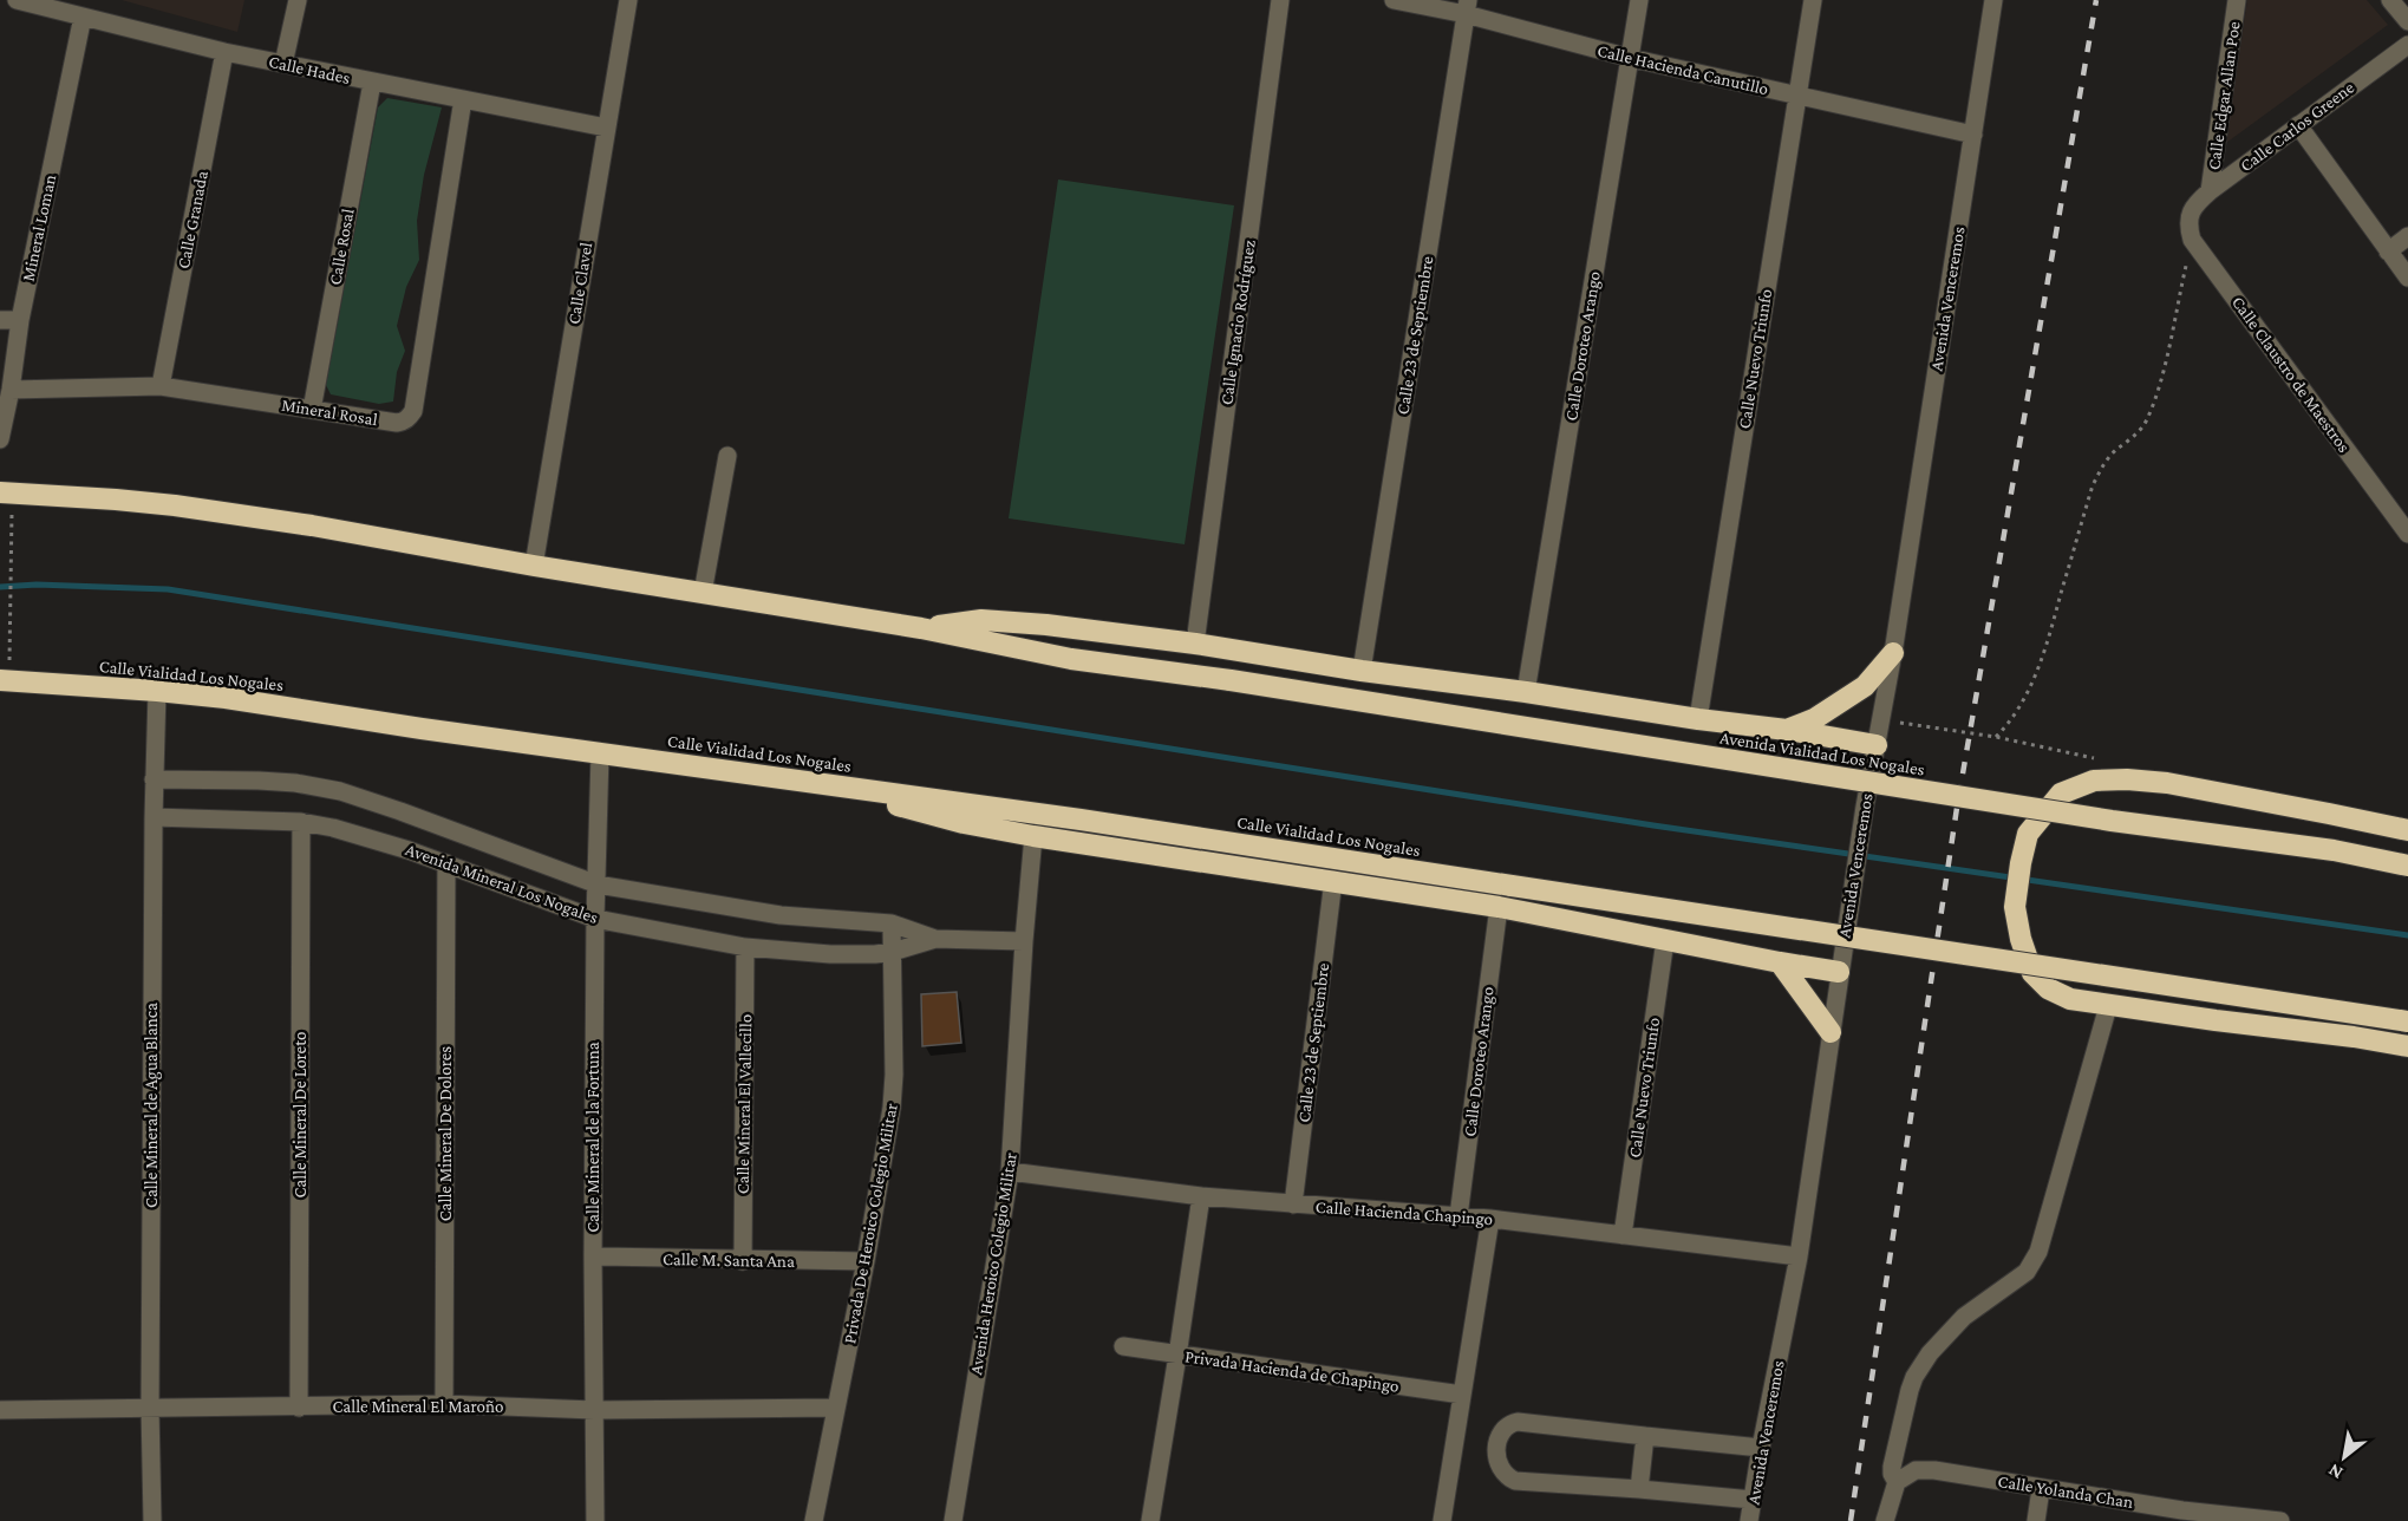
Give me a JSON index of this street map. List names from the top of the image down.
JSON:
{
  "streets": {
    "highway": ["Calle Vialidad Los Nogales", "Avenida Vialidad Los Nogales"],
    "street": [
      "Calle Hades",
      "Calle Hacienda Canutillo",
      "Calle Edgar Allan Poe",
      "Calle Carlos Greene",
      "Calle Granada",
      "Mineral Loman",
      "Calle Rosal",
      "Calle Clavel",
      "Avenida Venceremos",
      "Calle Ignacio Rodríguez",
      "Calle 23 de Septiembre",
      "Calle Doroteo Arango",
      "Calle Nuevo Triunfo",
      "Calle Claustro de Maestros",
      "Mineral Rosal",
      "Avenida Mineral Los Nogales",
      "Calle Mineral El Vallecillo",
      "Calle Mineral de Agua Blanca",
      "Calle Mineral De Loreto",
      "Calle Mineral De Dolores",
      "Calle Mineral de la Fortuna",
      "Calle Hacienda Chapingo",
      "Privada De Heroico Colegio Militar",
      "Calle M. Santa Ana",
      "Avenida Heroico Colegio Militar",
      "Privada Hacienda de Chapingo",
      "Calle Mineral El Maroño",
      "Calle Yolanda Chan"
    ]
  },
  "crossings": [
    ["Calle Hades", "Calle Granada"],
    ["Calle Hades", "Mineral Loman"],
    ["Calle Hades", "Calle Rosal"],
    ["Calle Hades", "Calle Clavel"],
    ["Calle Hades", "Mineral Rosal"],
    ["Calle Hacienda Canutillo", "Avenida Venceremos"],
    ["Calle Hacienda Canutillo", "Calle 23 de Septiembre"],
    ["Calle Hacienda Canutillo", "Calle Doroteo Arango"],
    ["Calle Hacienda Canutillo", "Calle Nuevo Triunfo"],
    ["Calle Edgar Allan Poe", "Calle Carlos Greene"],
    ["Calle Carlos Greene", "Calle Claustro de Maestros"],
    ["Calle Granada", "Mineral Rosal"],
    ["Mineral Loman", "Mineral Rosal"],
    ["Calle Rosal", "Mineral Rosal"],
    ["Avenida Venceremos", "Calle Hacienda Chapingo"],
    ["Calle 23 de Septiembre", "Calle Hacienda Chapingo"],
    ["Calle Doroteo Arango", "Calle Hacienda Chapingo"],
    ["Calle Nuevo Triunfo", "Calle Hacienda Chapingo"],
    ["Calle Vialidad Los Nogales", "Calle Mineral de Agua Blanca"],
    ["Calle Vialidad Los Nogales", "Calle Mineral de la Fortuna"],
    ["Avenida Mineral Los Nogales", "Calle Mineral El Vallecillo"],
    ["Avenida Mineral Los Nogales", "Calle Mineral de Agua Blanca"],
    ["Avenida Mineral Los Nogales", "Calle Mineral De Loreto"],
    ["Avenida Mineral Los Nogales", "Calle Mineral De Dolores"],
    ["Avenida Mineral Los Nogales", "Calle Mineral de la Fortuna"],
    ["Avenida Mineral Los Nogales", "Privada De Heroico Colegio Militar"],
    ["Calle Mineral El Vallecillo", "Calle M. Santa Ana"],
    ["Calle Mineral de Agua Blanca", "Calle Mineral El Maroño"],
    ["Calle Mineral De Loreto", "Calle Mineral El Maroño"],
    ["Calle Mineral De Dolores", "Calle Mineral El Maroño"],
    ["Calle Mineral de la Fortuna", "Calle M. Santa Ana"],
    ["Calle Mineral de la Fortuna", "Calle Mineral El Maroño"],
    ["Calle Hacienda Chapingo", "Avenida Heroico Colegio Militar"],
    ["Privada De Heroico Colegio Militar", "Calle M. Santa Ana"],
    ["Privada De Heroico Colegio Militar", "Calle Mineral El Maroño"]
  ],
  "north": "bottom left"
}
